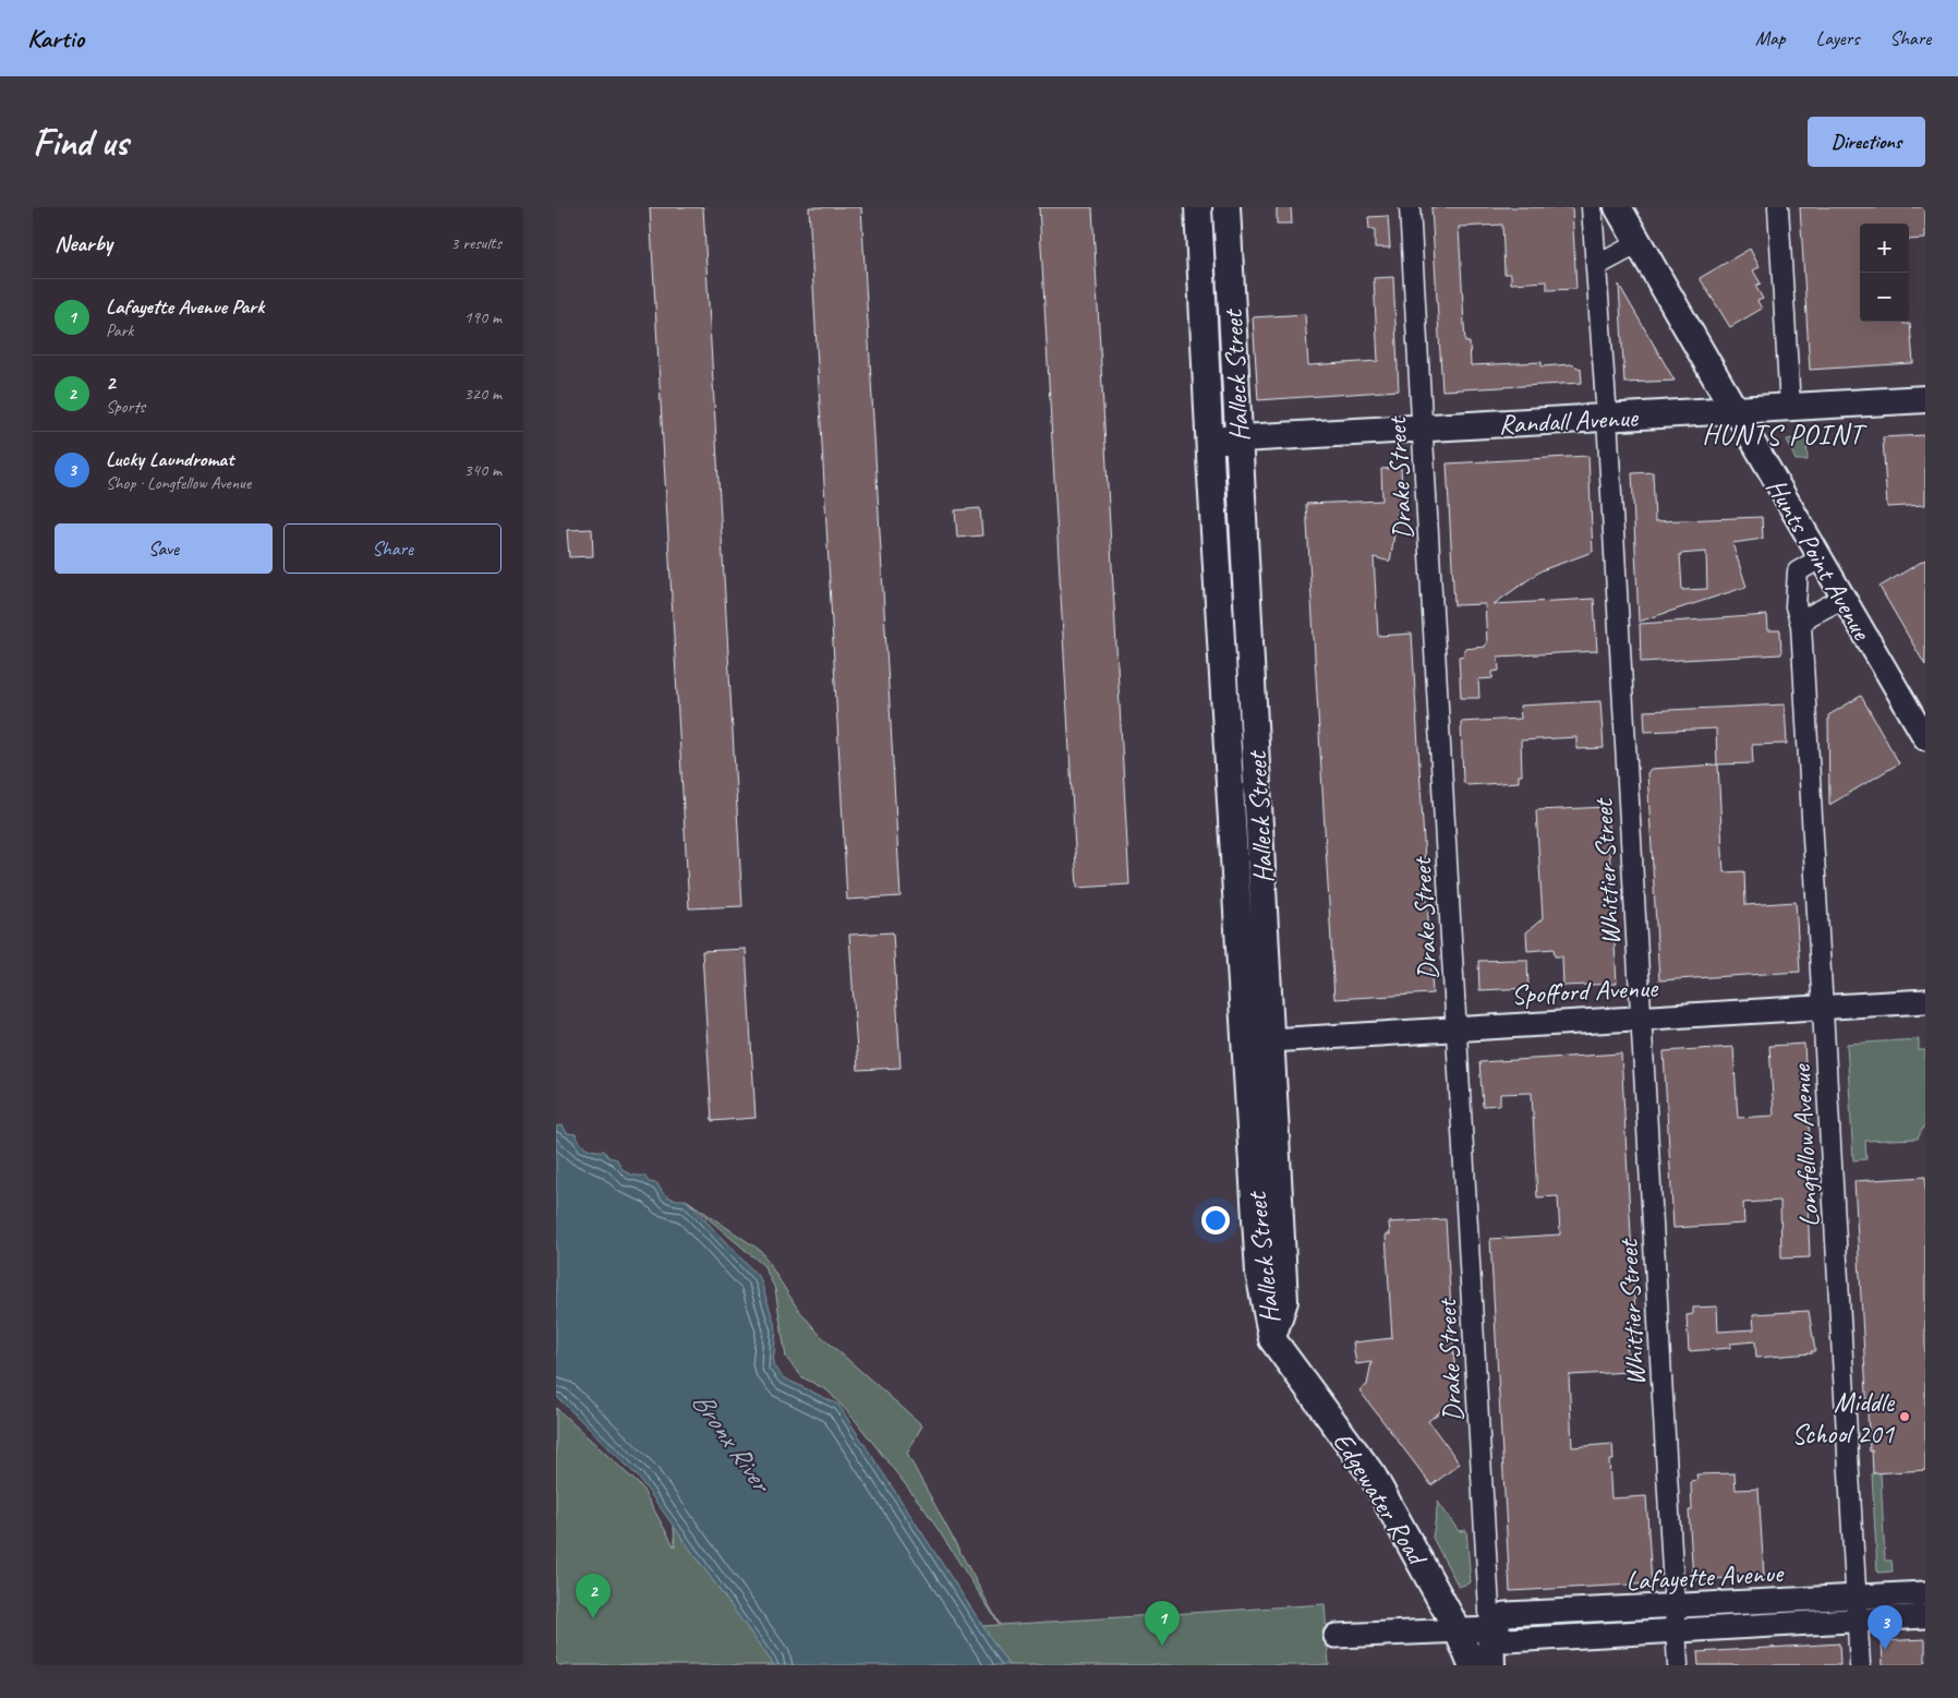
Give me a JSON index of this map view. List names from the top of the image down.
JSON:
{
  "streets": {
    "main road": [
      "Halleck Street",
      "Randall Avenue",
      "Hunts Point Avenue",
      "Edgewater Road"
    ],
    "street": [
      "Drake Street",
      "Whittier Street",
      "Spofford Avenue",
      "Longfellow Avenue",
      "Lafayette Avenue"
    ]
  },
  "crossings": [
    ["Halleck Street", "Randall Avenue"],
    ["Halleck Street", "Spofford Avenue"],
    ["Halleck Street", "Edgewater Road"],
    ["Randall Avenue", "Drake Street"],
    ["Randall Avenue", "Hunts Point Avenue"],
    ["Randall Avenue", "Whittier Street"],
    ["Drake Street", "Spofford Avenue"],
    ["Drake Street", "Lafayette Avenue"],
    ["Hunts Point Avenue", "Longfellow Avenue"],
    ["Whittier Street", "Spofford Avenue"],
    ["Whittier Street", "Lafayette Avenue"],
    ["Spofford Avenue", "Longfellow Avenue"],
    ["Longfellow Avenue", "Lafayette Avenue"],
    ["Edgewater Road", "Lafayette Avenue"]
  ],
  "districts": ["HUNTS POINT"],
  "water": ["Bronx River"],
  "places": ["Middle School 201"],
  "page": {
    "header": "Kartio",
    "nav": ["Map", "Layers", "Share"],
    "buttons": [
      "Directions",
      ["Save", "Share"]
    ],
    "title": "Find us",
    "heading": ["Nearby", "3 results"],
    "map_buttons": ["+", "−"],
    "list": [
      {
        "mark": "1",
        "name": "Lafayette Avenue Park",
        "note": "Park",
        "value": "190 m"
      },
      {
        "mark": "2",
        "name": "2",
        "note": "Sports",
        "value": "320 m"
      },
      {
        "mark": "3",
        "name": "Lucky Laundromat",
        "note": "Shop · Longfellow Avenue",
        "value": "340 m"
      }
    ],
    "pins": ["2", "1", "3"]
  }
}
